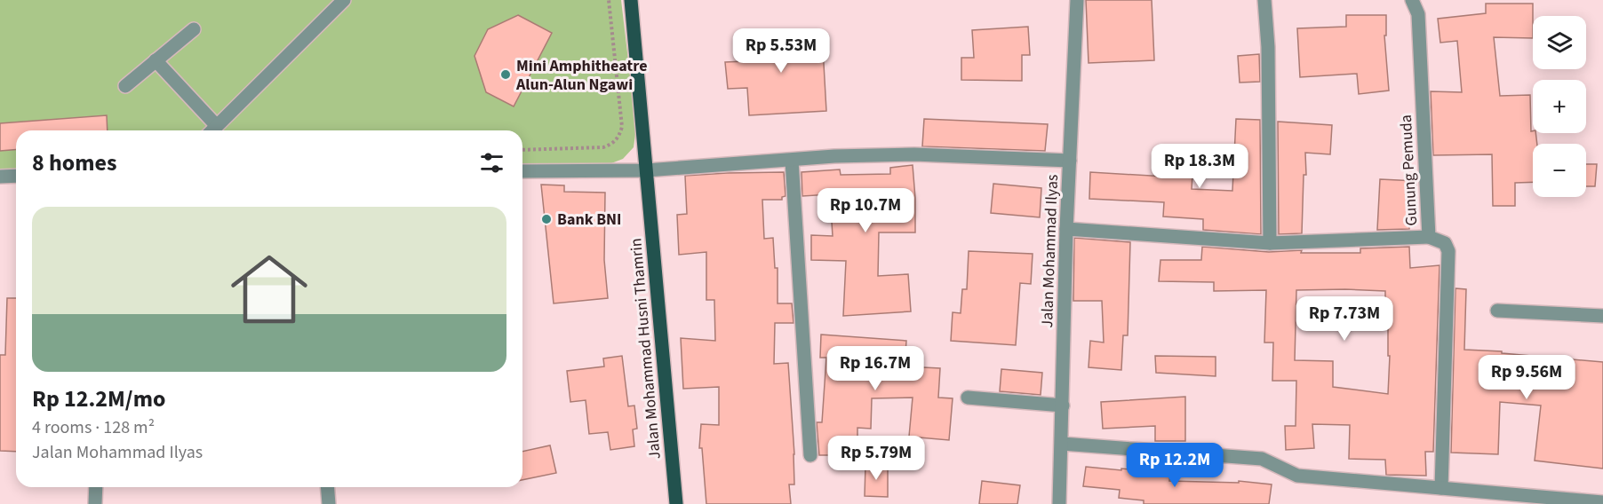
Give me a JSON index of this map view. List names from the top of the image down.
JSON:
{
  "streets": {
    "main road": ["Jalan Mohammad Husni Thamrin"],
    "street": ["Gunung Pemuda", "Jalan Mohammad Ilyas"]
  },
  "places": ["Mini Amphitheatre Alun-Alun Ngawi", "Bank BNI"],
  "page": {
    "map_buttons": ["+", "−"],
    "price": [
      "Rp 5.53M",
      "Rp 18.3M",
      "Rp 10.7M",
      "Rp 7.73M",
      "Rp 16.7M",
      "Rp 9.56M",
      "Rp 5.79M",
      "Rp 12.2M"
    ],
    "heading": "8 homes",
    "list": [
      {
        "name": "Rp 12.2M/mo",
        "note": "4 rooms · 128 m² · Jalan Mohammad Ilyas"
      }
    ]
  }
}
